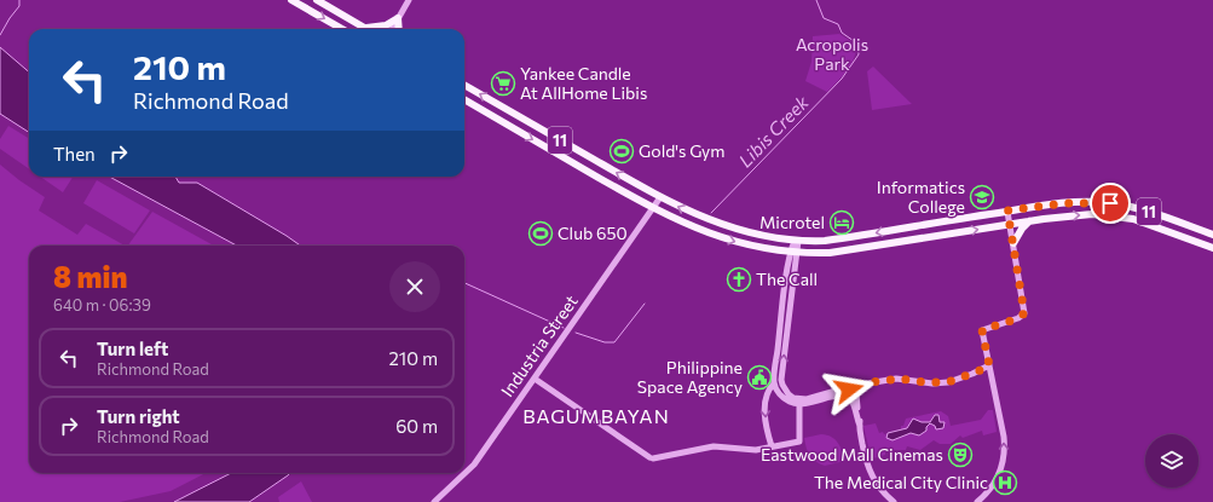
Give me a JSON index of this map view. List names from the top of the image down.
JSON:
{
  "streets": {
    "main road": ["11"],
    "street": ["Industria Street"]
  },
  "crossings": [
    ["11", "Industria Street"]
  ],
  "districts": ["BAGUMBAYAN"],
  "water": ["Libis Creek"],
  "parks": ["Acropolis Park"],
  "places": {
    "supermarket": ["Yankee Candle At AllHome Libis"],
    "sports": ["Gold's Gym", "Club 650"],
    "school or university": ["Informatics College"],
    "hotel": ["Microtel"],
    "church": ["The Call"],
    "public building": ["Philippine Space Agency"],
    "theatre": ["Eastwood Mall Cinemas"],
    "hospital": ["The Medical City Clinic"]
  },
  "page": {
    "turn": ["210 m", "Richmond Road"],
    "then": "Then",
    "heading": ["8 min", "640 m · 06:39"],
    "list": [
      {
        "name": "Turn left",
        "note": "Richmond Road",
        "value": "210 m"
      },
      {
        "name": "Turn right",
        "note": "Richmond Road",
        "value": "60 m"
      }
    ]
  }
}
